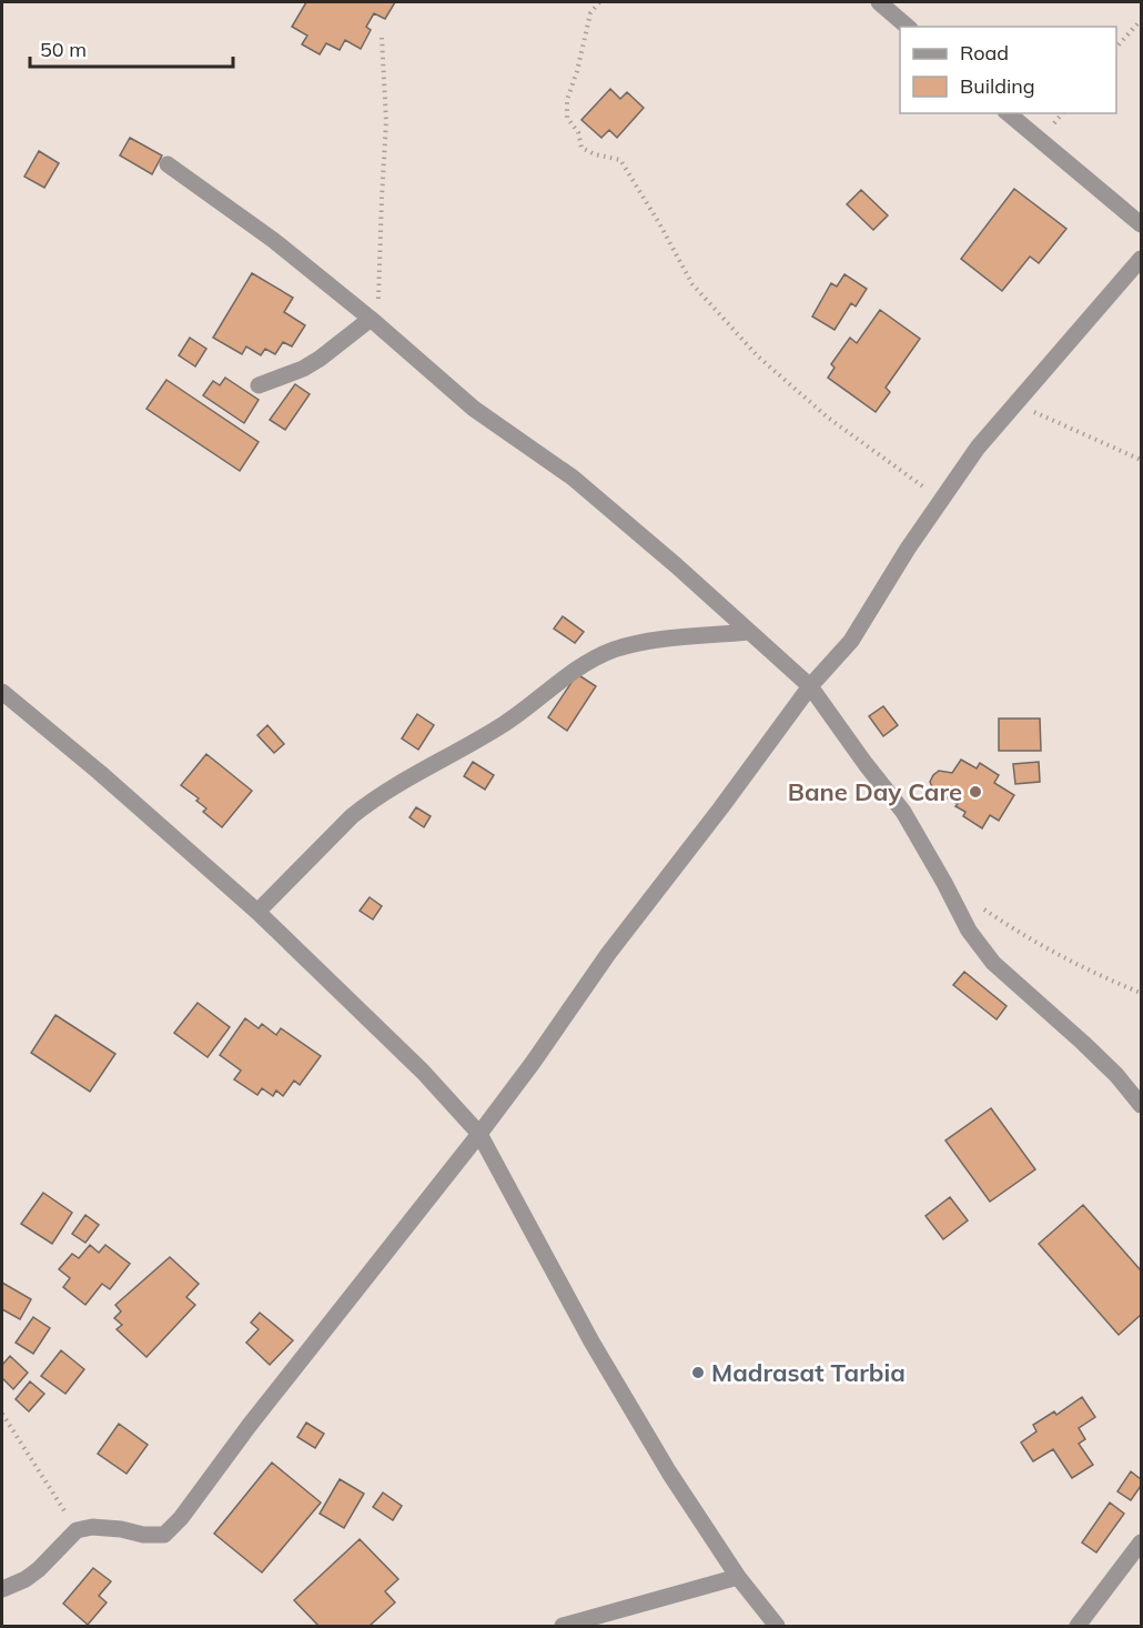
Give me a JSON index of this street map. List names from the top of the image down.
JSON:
{
  "places": ["Bane Day Care", "Madrasat Tarbia"],
  "legend": ["Road", "Building"],
  "scale_bar": "50 m"
}
